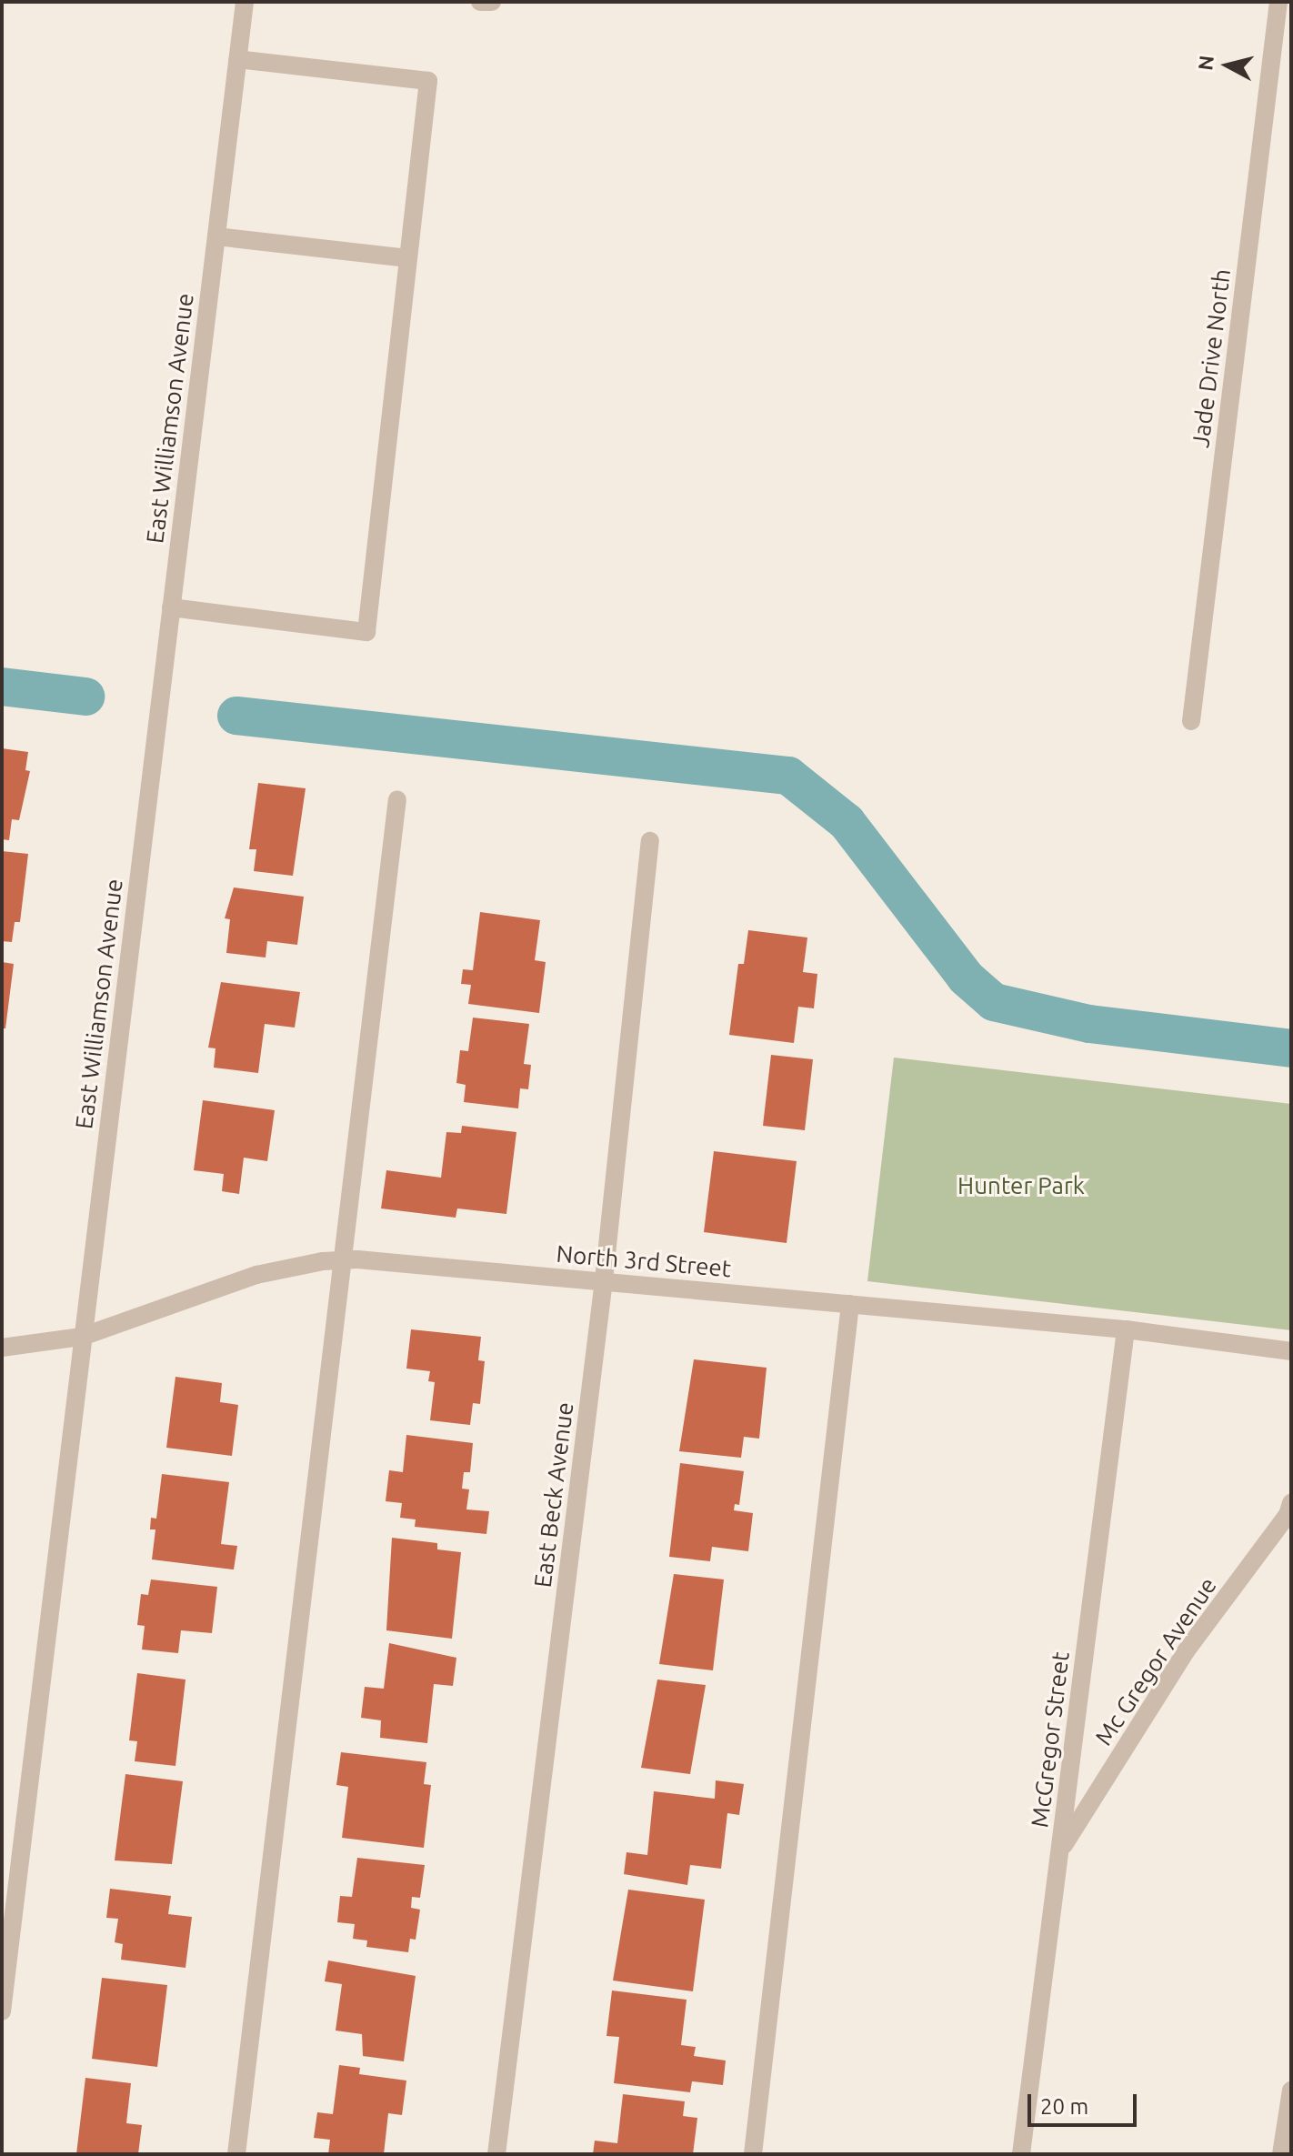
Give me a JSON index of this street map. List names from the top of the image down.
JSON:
{
  "streets": {
    "street": [
      "Jade Drive North",
      "East Williamson Avenue",
      "North 3rd Street",
      "East Beck Avenue",
      "Mc Gregor Avenue",
      "McGregor Street"
    ]
  },
  "crossings": [
    ["East Williamson Avenue", "North 3rd Street"],
    ["North 3rd Street", "East Beck Avenue"],
    ["North 3rd Street", "McGregor Street"],
    ["Mc Gregor Avenue", "McGregor Street"]
  ],
  "parks": ["Hunter Park"],
  "scale_bar": "20 m",
  "north": "left"
}
